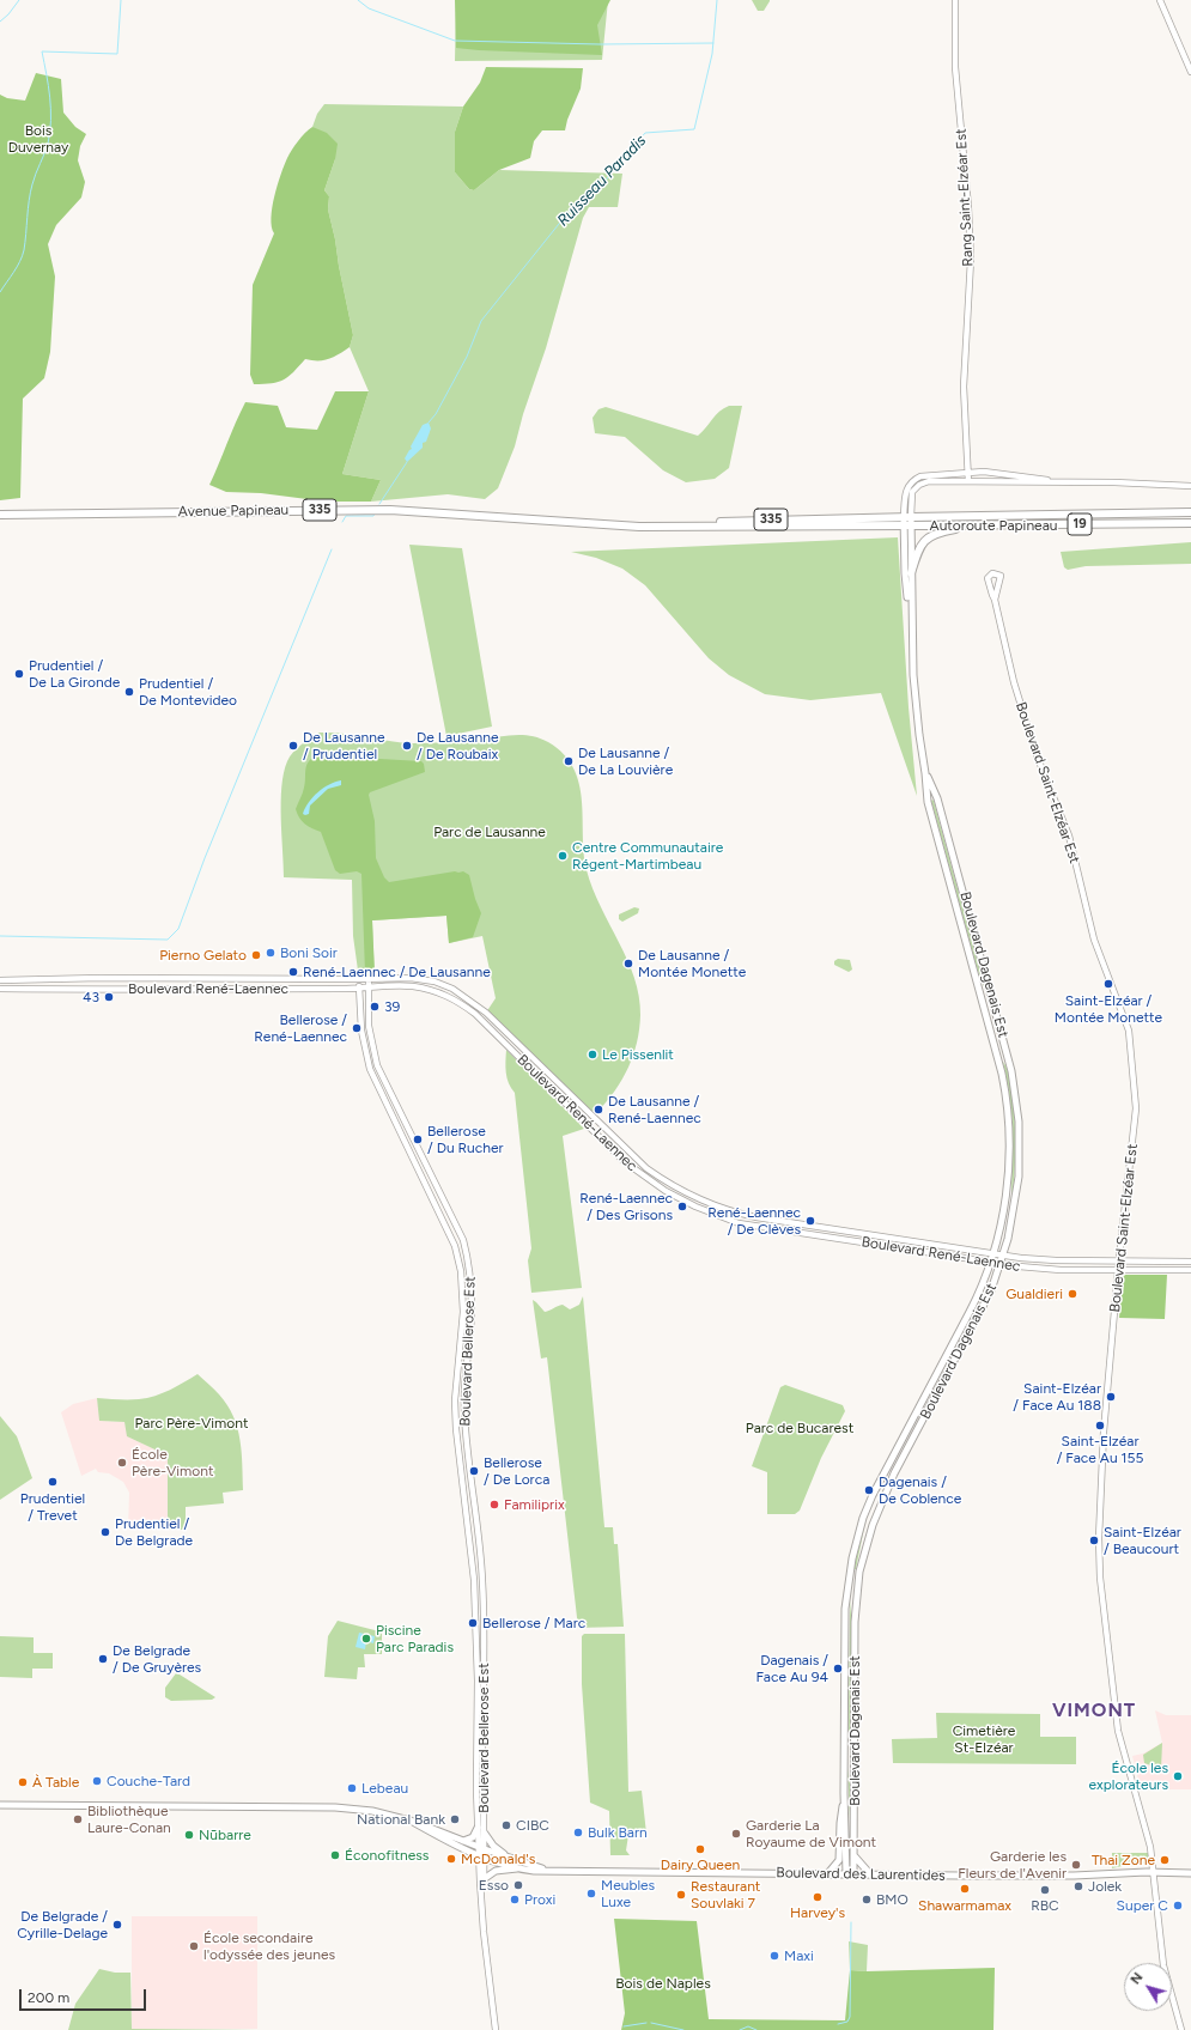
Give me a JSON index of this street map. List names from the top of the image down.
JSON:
{
  "streets": {
    "highway": [
      "335",
      "Avenue Papineau",
      "19",
      "Autoroute Papineau"
    ],
    "main road": ["Boulevard Dagenais Est", "Boulevard des Laurentides"],
    "street": [
      "Rang Saint-Elzéar Est",
      "Boulevard Saint-Elzéar Est",
      "Boulevard René-Laennec",
      "Boulevard Bellerose Est"
    ]
  },
  "crossings": [
    ["Avenue Papineau", "Autoroute Papineau"],
    ["Avenue Papineau", "Boulevard Dagenais Est"],
    ["Autoroute Papineau", "Boulevard Dagenais Est"],
    ["Boulevard Saint-Elzéar Est", "Boulevard René-Laennec"],
    ["Boulevard Saint-Elzéar Est", "Boulevard des Laurentides"],
    ["Boulevard Dagenais Est", "Boulevard René-Laennec"],
    ["Boulevard Dagenais Est", "Boulevard des Laurentides"],
    ["Boulevard René-Laennec", "Boulevard Bellerose Est"],
    ["Boulevard Bellerose Est", "Boulevard des Laurentides"]
  ],
  "districts": ["VIMONT"],
  "water": ["Ruisseau Paradis"],
  "parks": [
    "Bois Duvernay",
    "Parc de Lausanne",
    "Parc Père-Vimont",
    "Parc de Bucarest",
    "Cimetière St-Elzéar",
    "Bois de Naples"
  ],
  "places": [
    "Prudentiel / De La Gironde",
    "Prudentiel / De Montevideo",
    "De Lausanne / Prudentiel",
    "De Lausanne / De Roubaix",
    "De Lausanne / De La Louvière",
    "Centre Communautaire Régent-Martimbeau",
    "Boni Soir",
    "Pierno Gelato",
    "De Lausanne / Montée Monette",
    "René-Laennec / De Lausanne",
    "Saint-Elzéar / Montée Monette",
    "43",
    "39",
    "Bellerose / René-Laennec",
    "Le Pissenlit",
    "De Lausanne / René-Laennec",
    "Bellerose / Du Rucher",
    "René-Laennec / Des Grisons",
    "René-Laennec / De Clèves",
    "Gualdieri",
    "Saint-Elzéar / Face Au 188",
    "Saint-Elzéar / Face Au 155",
    "École Père-Vimont",
    "Bellerose / De Lorca",
    "Prudentiel / Trevet",
    "Dagenais / De Coblence",
    "Familiprix",
    "Prudentiel / De Belgrade",
    "Saint-Elzéar / Beaucourt",
    "Bellerose / Marc",
    "Piscine Parc Paradis",
    "De Belgrade / De Gruyères",
    "Dagenais / Face Au 94",
    "École les explorateurs",
    "Couche-Tard",
    "À Table",
    "Lebeau",
    "Bibliothèque Laure-Conan",
    "National Bank",
    "CIBC",
    "Bulk Barn",
    "Garderie La Royaume de Vimont",
    "Nūbarre",
    "Dairy Queen",
    "Éconofitness",
    "McDonald's",
    "Thai Zone",
    "Garderie les Fleurs de l'Avenir",
    "Esso",
    "Jolek",
    "Shawarmamax",
    "RBC",
    "Meubles Luxe",
    "Restaurant Souvlaki 7",
    "Harvey's",
    "Proxi",
    "BMO",
    "Super C",
    "De Belgrade / Cyrille-Delage",
    "École secondaire l'odyssée des jeunes",
    "Maxi"
  ],
  "scale_bar": "200 m",
  "north": "top left"
}
